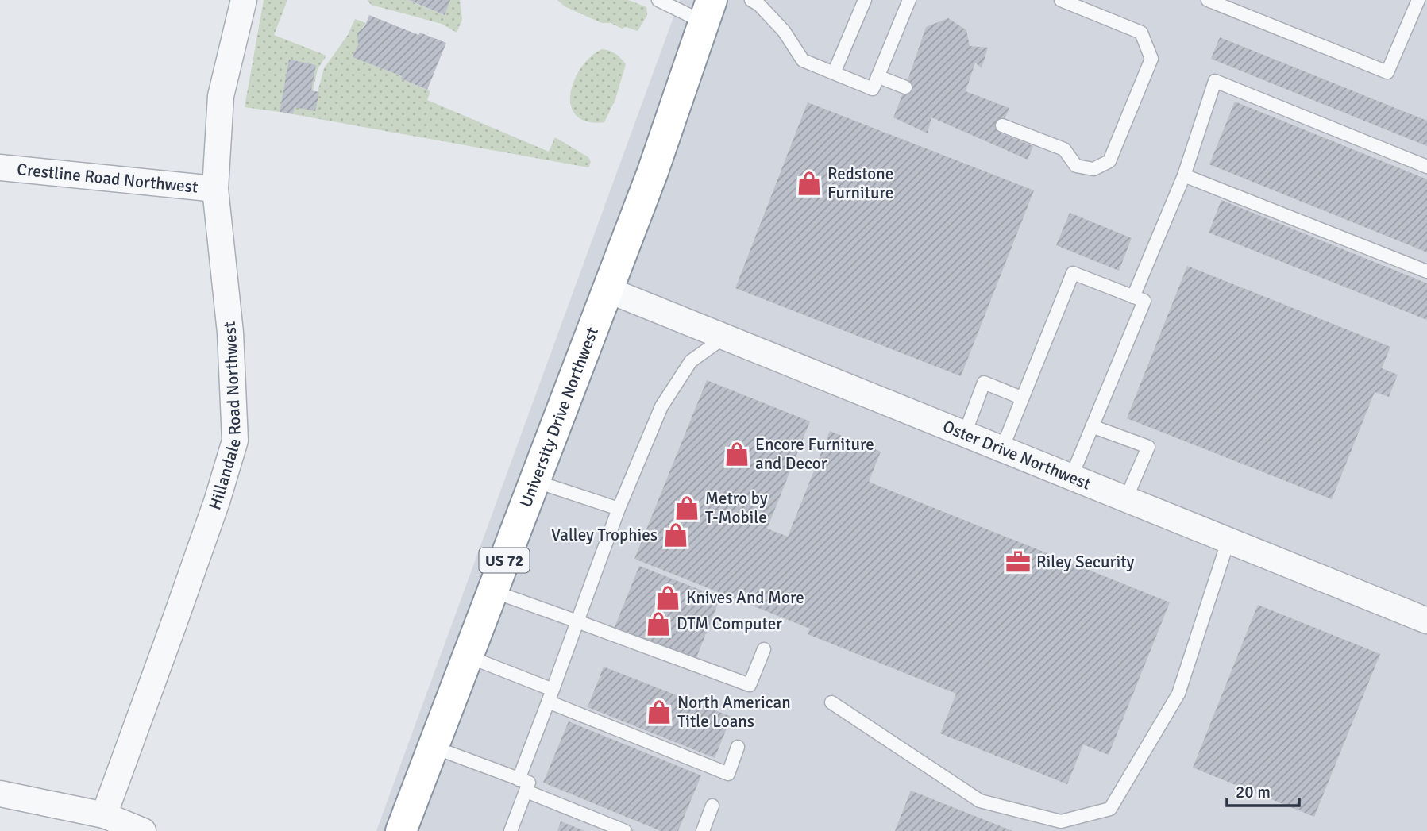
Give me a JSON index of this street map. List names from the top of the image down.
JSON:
{
  "streets": {
    "highway": ["University Drive Northwest", "US 72"],
    "street": ["Crestline Road Northwest", "Hillandale Road Northwest", "Oster Drive Northwest"]
  },
  "crossings": [
    ["Crestline Road Northwest", "Hillandale Road Northwest"],
    ["University Drive Northwest", "Oster Drive Northwest"]
  ],
  "places": {
    "shop": [
      "Redstone Furniture",
      "Encore Furniture and Decor",
      "Metro by T-Mobile",
      "Valley Trophies",
      "Knives And More",
      "DTM Computer",
      "North American Title Loans"
    ],
    "office": ["Riley Security"]
  },
  "scale_bar": "20 m"
}
